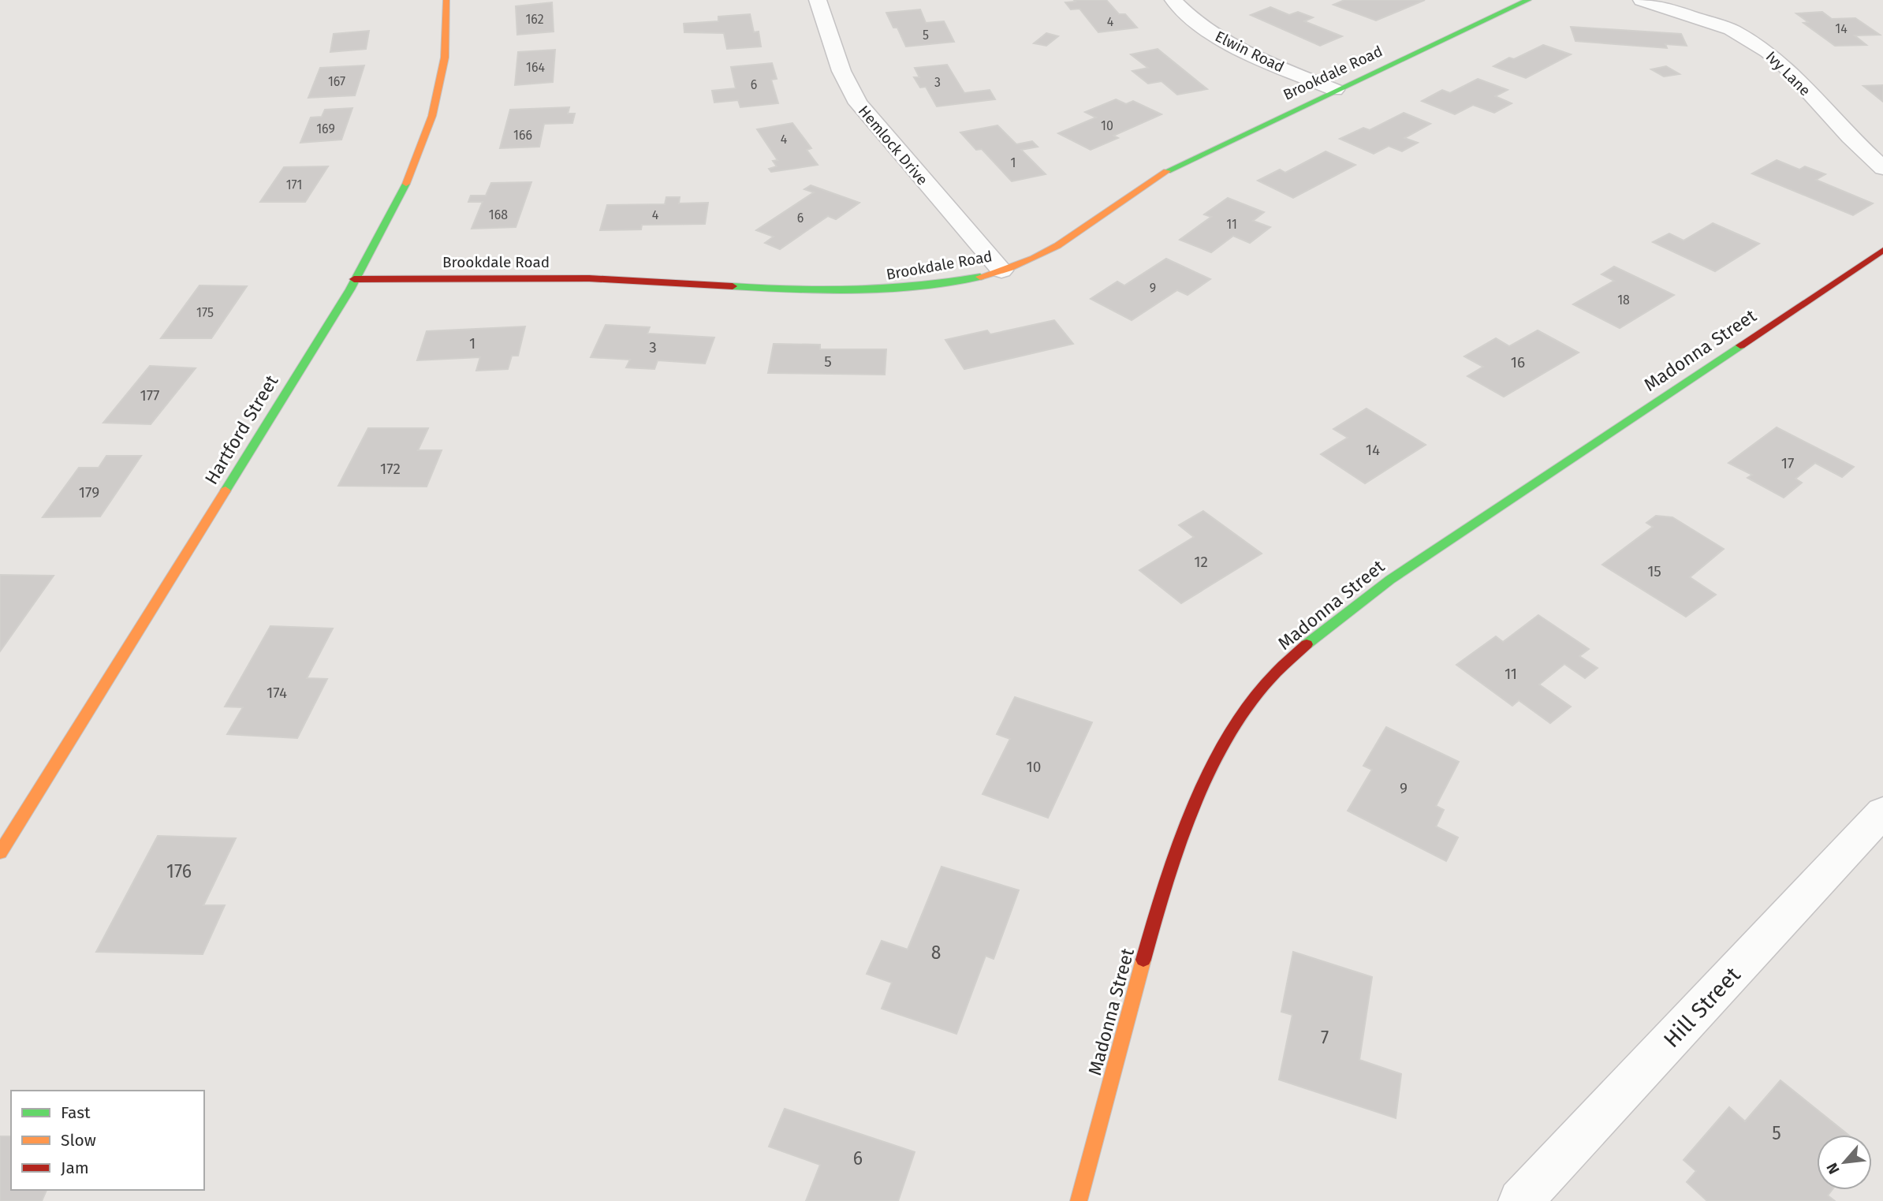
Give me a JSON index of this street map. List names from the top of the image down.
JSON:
{
  "streets": {
    "street": [
      "Elwin Road",
      "Brookdale Road",
      "Ivy Lane",
      "Hemlock Drive",
      "Madonna Street",
      "Hartford Street",
      "Hill Street"
    ]
  },
  "crossings": [
    ["Elwin Road", "Brookdale Road"],
    ["Brookdale Road", "Hemlock Drive"],
    ["Brookdale Road", "Hartford Street"]
  ],
  "house_numbers": [
    "162",
    "4",
    "14",
    "5",
    "164",
    "167",
    "3",
    "6",
    "10",
    "169",
    "166",
    "4",
    "1",
    "171",
    "168",
    "4",
    "6",
    "11",
    "9",
    "18",
    "175",
    "1",
    "3",
    "5",
    "16",
    "177",
    "14",
    "17",
    "172",
    "179",
    "12",
    "15",
    "11",
    "174",
    "10",
    "9",
    "176",
    "8",
    "7",
    "5",
    "6"
  ],
  "legend": ["Fast", "Slow", "Jam"],
  "north": "bottom left"
}
